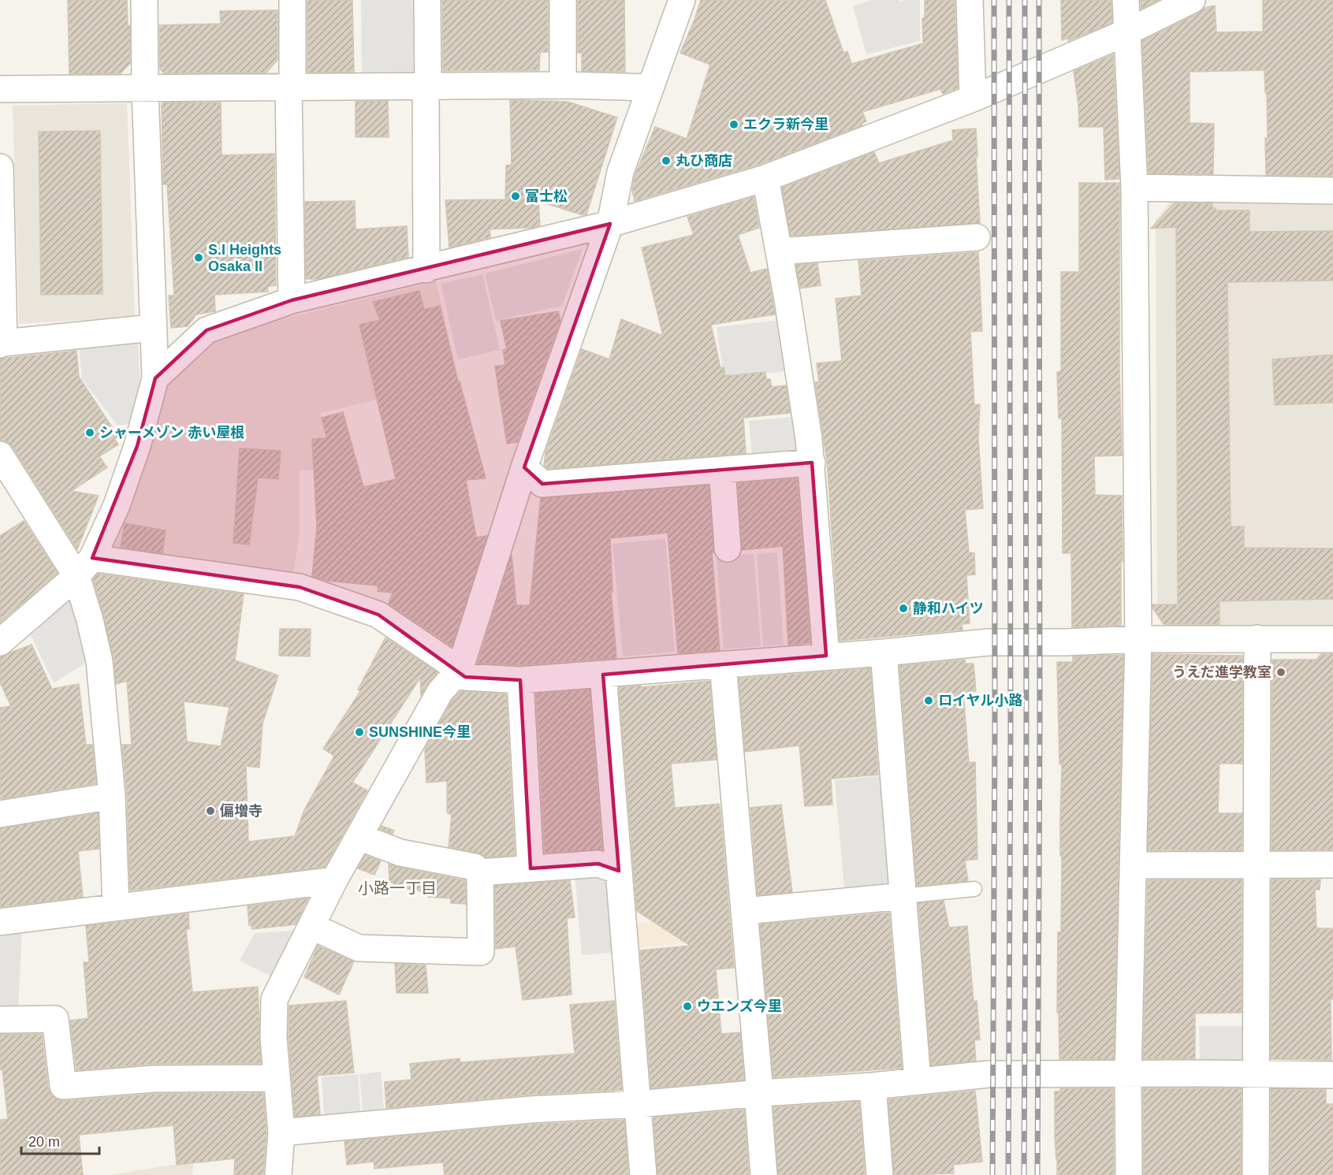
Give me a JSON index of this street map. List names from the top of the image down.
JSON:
{
  "districts": ["小路一丁目"],
  "places": [
    "エクラ新今里",
    "丸ひ商店",
    "富士松",
    "S.I Heights Osaka II",
    "シャーメゾン 赤い屋根",
    "静和ハイツ",
    "うえだ進学教室",
    "ロイヤル小路",
    "SUNSHINE今里",
    "偏増寺",
    "ウエンズ今里"
  ],
  "scale_bar": "20 m"
}
